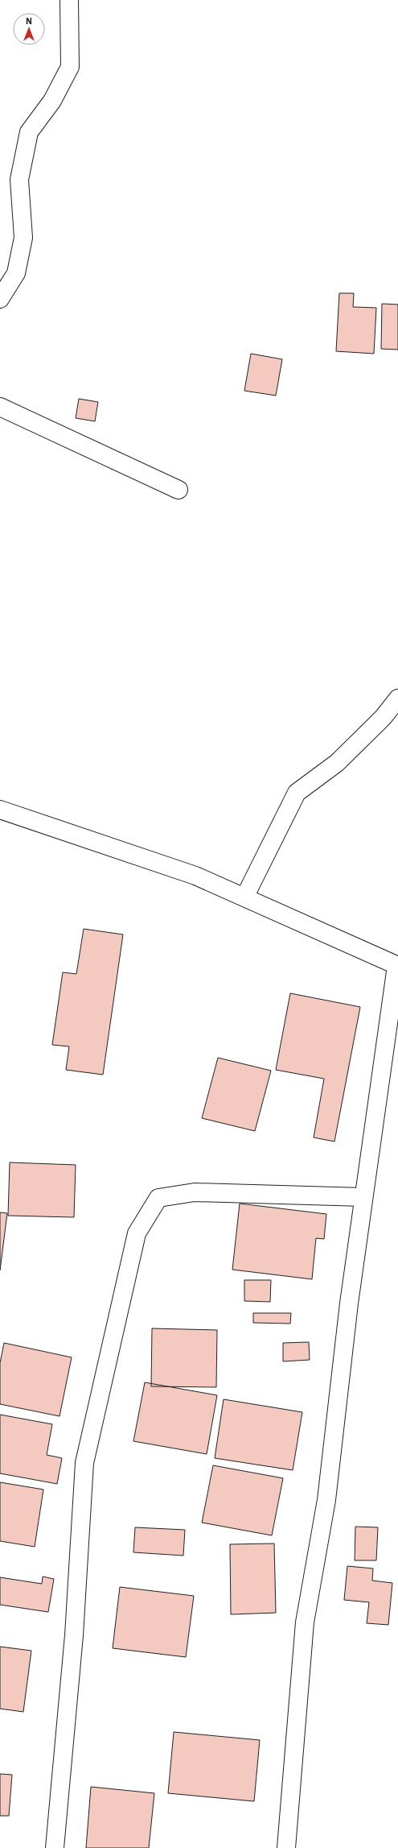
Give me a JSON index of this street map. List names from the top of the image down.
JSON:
{
  "north": "top"
}
